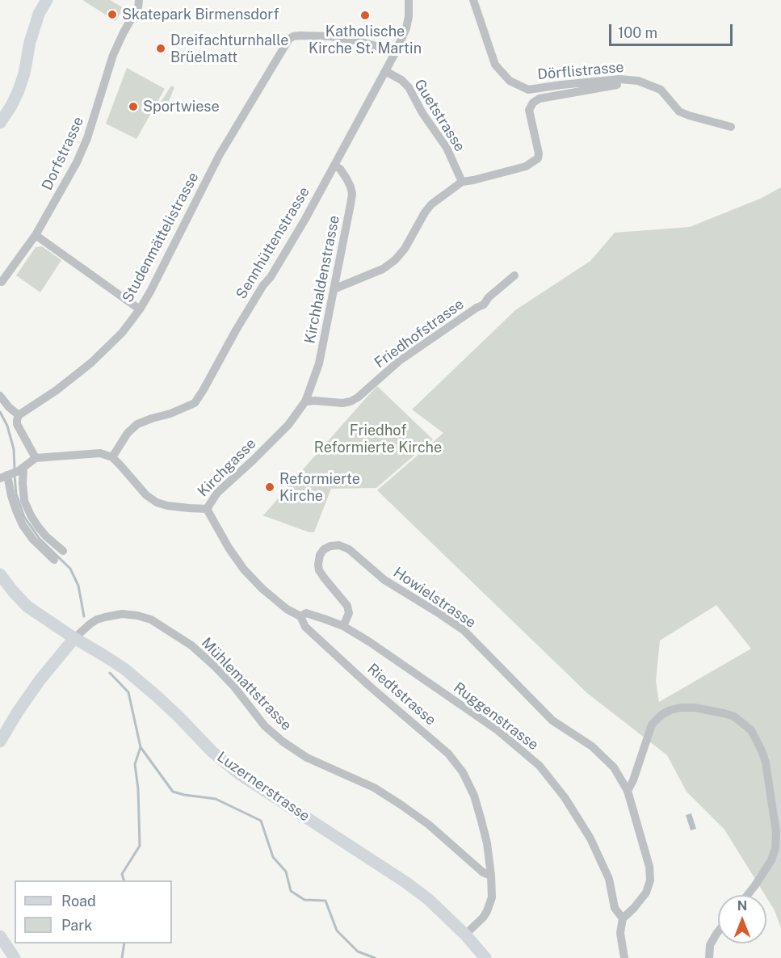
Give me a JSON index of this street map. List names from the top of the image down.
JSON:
{
  "streets": {
    "main road": ["Luzernerstrasse"],
    "street": [
      "Dörflistrasse",
      "Guetstrasse",
      "Dorfstrasse",
      "Studenmättelistrasse",
      "Sennhüttenstrasse",
      "Kirchhaldenstrasse",
      "Friedhofstrasse",
      "Kirchgasse",
      "Howielstrasse",
      "Mühlemattstrasse",
      "Riedtstrasse",
      "Ruggenstrasse"
    ]
  },
  "crossings": [
    ["Guetstrasse", "Sennhüttenstrasse"],
    ["Studenmättelistrasse", "Sennhüttenstrasse"],
    ["Sennhüttenstrasse", "Kirchhaldenstrasse"],
    ["Sennhüttenstrasse", "Kirchgasse"],
    ["Kirchhaldenstrasse", "Friedhofstrasse"],
    ["Kirchhaldenstrasse", "Kirchgasse"],
    ["Friedhofstrasse", "Kirchgasse"],
    ["Kirchgasse", "Riedtstrasse"],
    ["Howielstrasse", "Ruggenstrasse"],
    ["Mühlemattstrasse", "Riedtstrasse"],
    ["Mühlemattstrasse", "Luzernerstrasse"],
    ["Riedtstrasse", "Ruggenstrasse"],
    ["Riedtstrasse", "Luzernerstrasse"]
  ],
  "parks": ["Friedhof Reformierte Kirche"],
  "places": [
    "Skatepark Birmensdorf",
    "Katholische Kirche St. Martin",
    "Dreifachturnhalle Brüelmatt",
    "Sportwiese",
    "Reformierte Kirche"
  ],
  "legend": ["Road", "Park"],
  "scale_bar": "100 m",
  "north": "top"
}
